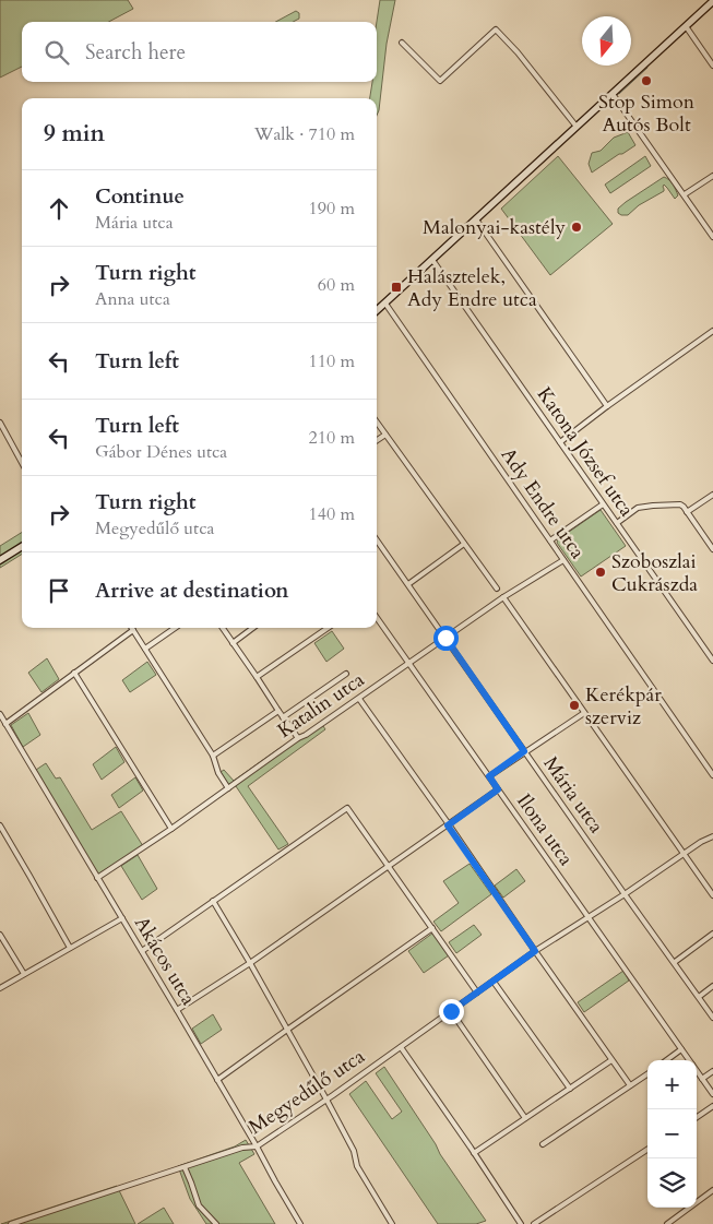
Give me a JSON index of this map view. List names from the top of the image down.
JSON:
{
  "streets": {
    "street": [
      "Katona József utca",
      "Ady Endre utca",
      "Katalin utca",
      "Mária utca",
      "Ilona utca",
      "Akácos utca",
      "Megyedűlő utca"
    ]
  },
  "crossings": [
    ["Ady Endre utca", "Katalin utca"],
    ["Katalin utca", "Mária utca"],
    ["Katalin utca", "Ilona utca"],
    ["Katalin utca", "Akácos utca"],
    ["Mária utca", "Megyedűlő utca"],
    ["Ilona utca", "Megyedűlő utca"],
    ["Akácos utca", "Megyedűlő utca"]
  ],
  "places": {
    "other": [
      "Stop Simon Autós Bolt",
      "Malonyai-kastély",
      "Szoboszlai Cukrászda",
      "Kerékpár szerviz"
    ],
    "transit": ["Halásztelek, Ady Endre utca"]
  },
  "north": "bottom",
  "page": {
    "search": "Search here",
    "heading": ["9 min", "Walk · 710 m"],
    "list": [
      ["Continue", "Mária utca", "190 m"],
      ["Turn right", "Anna utca", "60 m"],
      ["Turn left", "110 m"],
      ["Turn left", "Gábor Dénes utca", "210 m"],
      ["Turn right", "Megyedűlő utca", "140 m"],
      "Arrive at destination"
    ],
    "map_buttons": ["+", "−"]
  }
}
